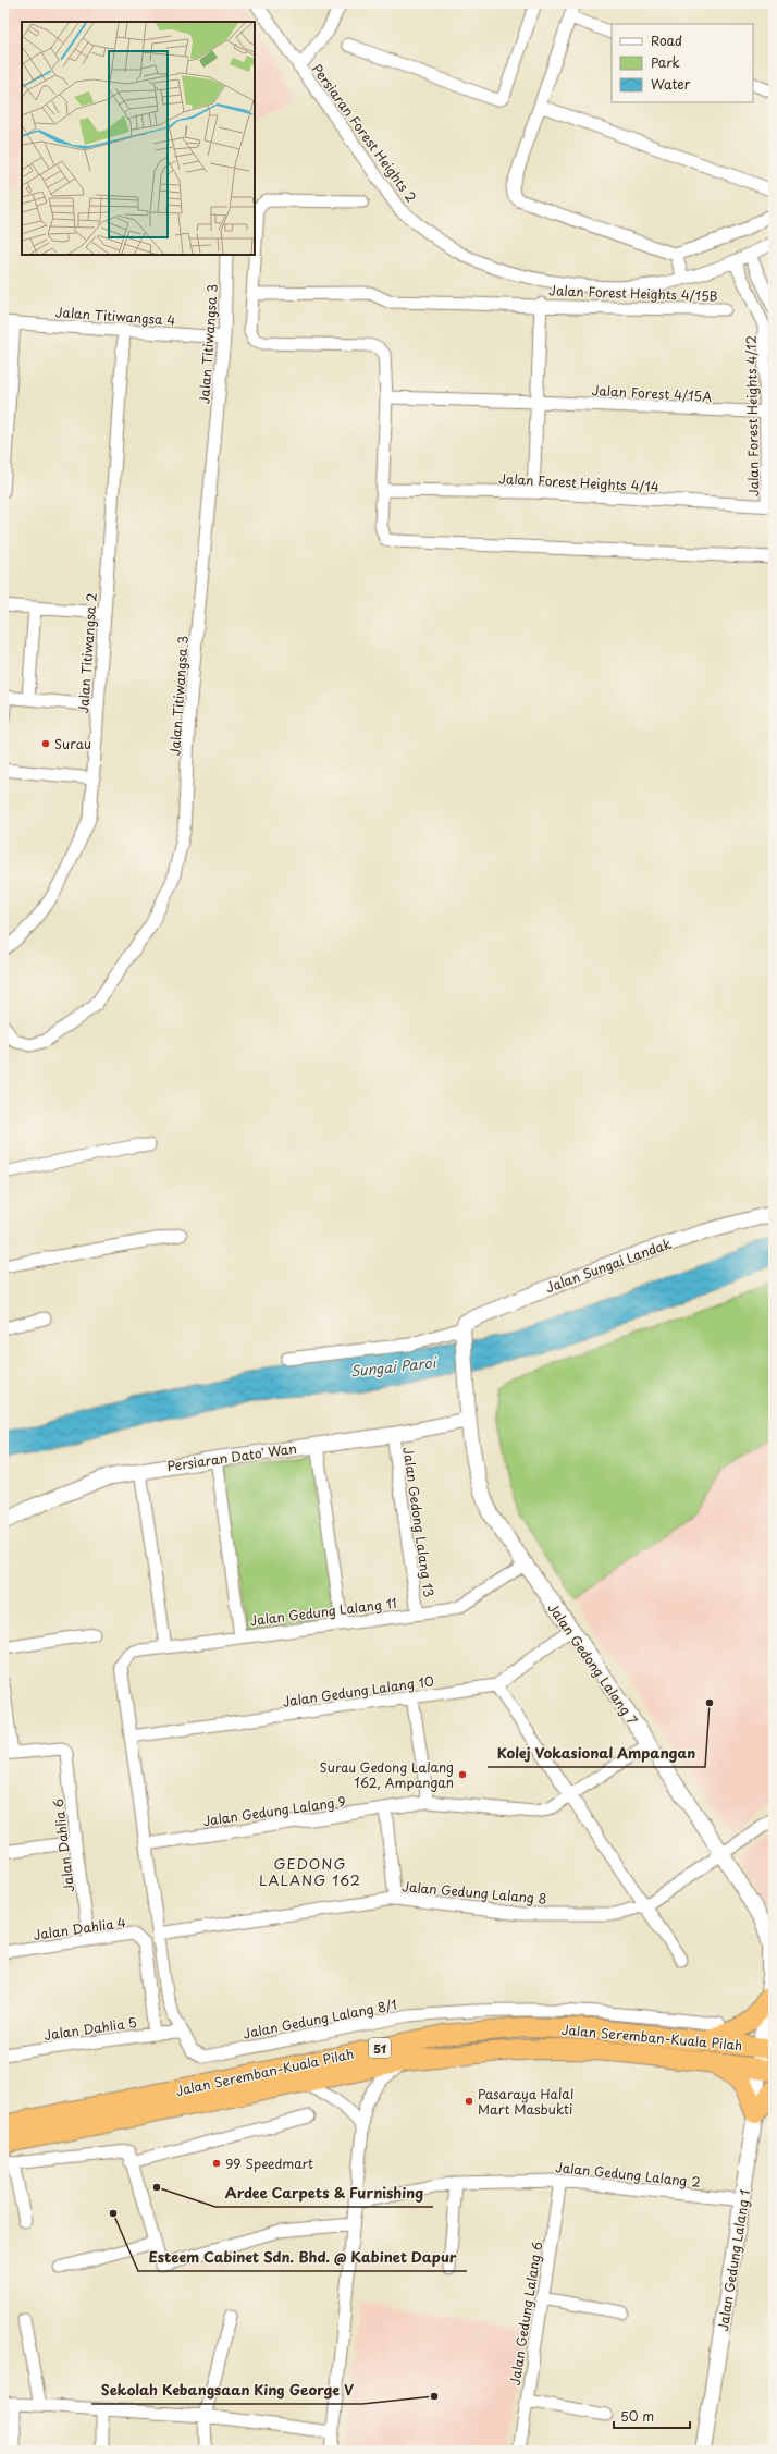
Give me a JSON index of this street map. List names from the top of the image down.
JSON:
{
  "streets": {
    "highway": ["Jalan Seremban-Kuala Pilah", "51"],
    "street": [
      "Persiaran Forest Heights 2",
      "Jalan Forest Heights 4/15B",
      "Jalan Titiwangsa 4",
      "Jalan Titiwangsa 3",
      "Jalan Forest 4/15A",
      "Jalan Forest Heights 4/12",
      "Jalan Forest Heights 4/14",
      "Jalan Titiwangsa 2",
      "Jalan Sungai Landak",
      "Persiaran Dato' Wan",
      "Jalan Gedong Lalang 13",
      "Jalan Gedung Lalang 11",
      "Jalan Gedong Lalang 7",
      "Jalan Gedung Lalang 10",
      "Jalan Gedung Lalang 9",
      "Jalan Dahlia 6",
      "Jalan Gedung Lalang 8",
      "Jalan Dahlia 4",
      "Jalan Gedung Lalang 8/1",
      "Jalan Dahlia 5",
      "Jalan Gedung Lalang 2",
      "Jalan Gedung Lalang 1",
      "Jalan Gedung Lalang 6"
    ]
  },
  "crossings": [
    ["Jalan Titiwangsa 4", "Jalan Titiwangsa 3"],
    ["Jalan Titiwangsa 4", "Jalan Titiwangsa 2"],
    ["Jalan Forest 4/15A", "Jalan Forest Heights 4/12"],
    ["Jalan Forest Heights 4/12", "Jalan Forest Heights 4/14"],
    ["Jalan Sungai Landak", "Jalan Gedong Lalang 7"],
    ["Persiaran Dato' Wan", "Jalan Gedong Lalang 13"],
    ["Persiaran Dato' Wan", "Jalan Gedong Lalang 7"],
    ["Jalan Gedong Lalang 13", "Jalan Gedung Lalang 11"],
    ["Jalan Gedung Lalang 11", "Jalan Gedong Lalang 7"],
    ["Jalan Gedung Lalang 11", "Jalan Gedung Lalang 10"],
    ["Jalan Gedong Lalang 7", "Jalan Gedung Lalang 10"],
    ["Jalan Gedong Lalang 7", "Jalan Gedung Lalang 9"],
    ["Jalan Gedong Lalang 7", "Jalan Gedung Lalang 8"],
    ["Jalan Gedong Lalang 7", "Jalan Seremban-Kuala Pilah"],
    ["Jalan Gedong Lalang 7", "Jalan Gedung Lalang 1"],
    ["Jalan Dahlia 6", "Jalan Dahlia 4"],
    ["Jalan Dahlia 4", "Jalan Dahlia 5"],
    ["Jalan Gedung Lalang 8/1", "Jalan Dahlia 5"],
    ["Jalan Seremban-Kuala Pilah", "Jalan Gedung Lalang 1"],
    ["Jalan Gedung Lalang 2", "Jalan Gedung Lalang 1"],
    ["Jalan Gedung Lalang 2", "Jalan Gedung Lalang 6"]
  ],
  "districts": ["GEDONG LALANG 162"],
  "water": ["Sungai Paroi"],
  "places": [
    "Surau",
    "Kolej Vokasional Ampangan",
    "Surau Gedong Lalang 162, Ampangan",
    "Pasaraya Halal Mart Masbukti",
    "99 Speedmart",
    "Ardee Carpets & Furnishing",
    "Esteem Cabinet Sdn. Bhd. @ Kabinet Dapur",
    "Sekolah Kebangsaan King George V"
  ],
  "legend": ["Road", "Park", "Water"],
  "scale_bar": "50 m"
}
